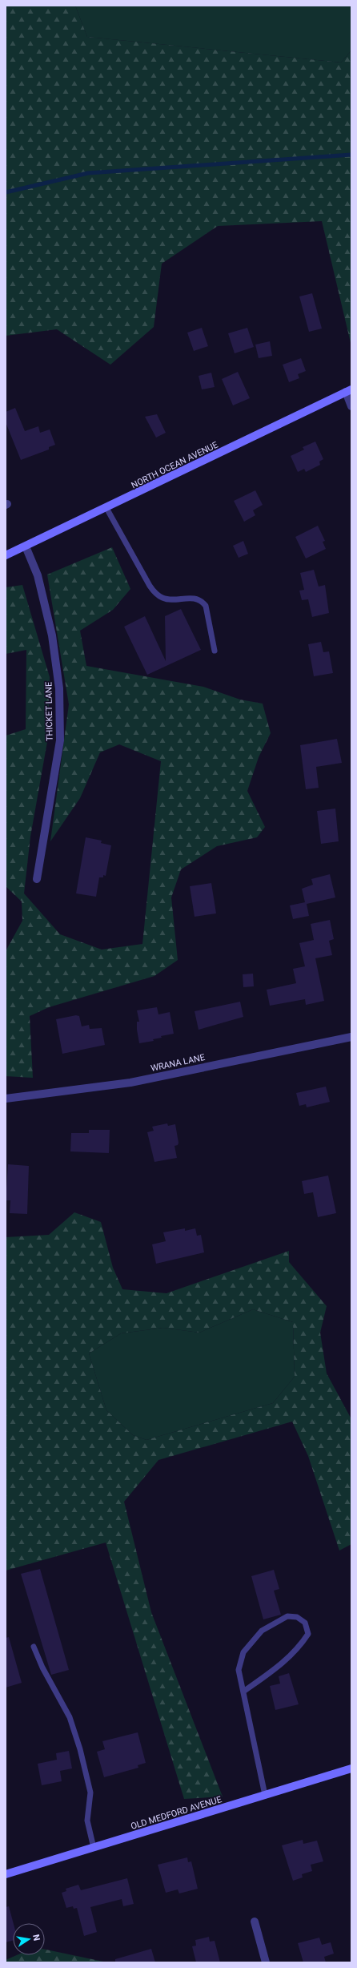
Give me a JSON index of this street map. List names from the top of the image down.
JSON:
{
  "streets": {
    "main road": ["NORTH OCEAN AVENUE", "OLD MEDFORD AVENUE"],
    "street": ["THICKET LANE", "WRANA LANE"]
  },
  "crossings": [
    ["NORTH OCEAN AVENUE", "THICKET LANE"]
  ],
  "north": "right"
}
